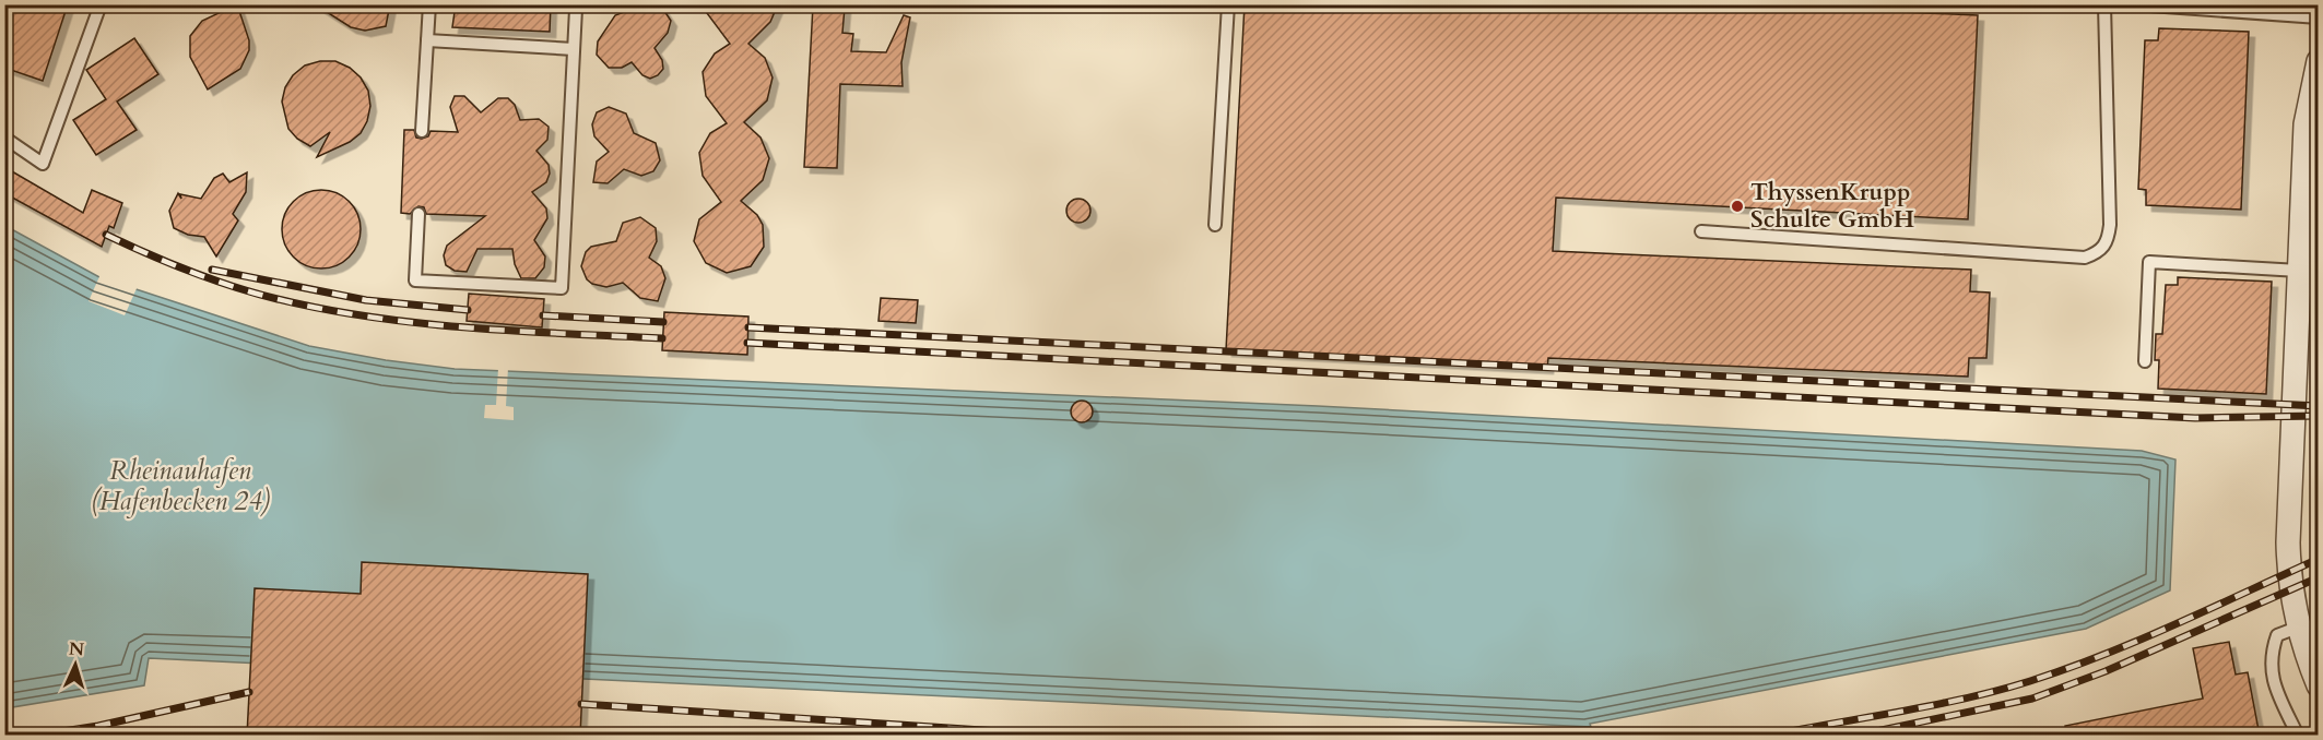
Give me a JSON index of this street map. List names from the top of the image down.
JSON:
{
  "water": ["Rheinauhafen (Hafenbecken 24)"],
  "places": ["ThyssenKrupp Schulte GmbH"],
  "north": "top"
}
